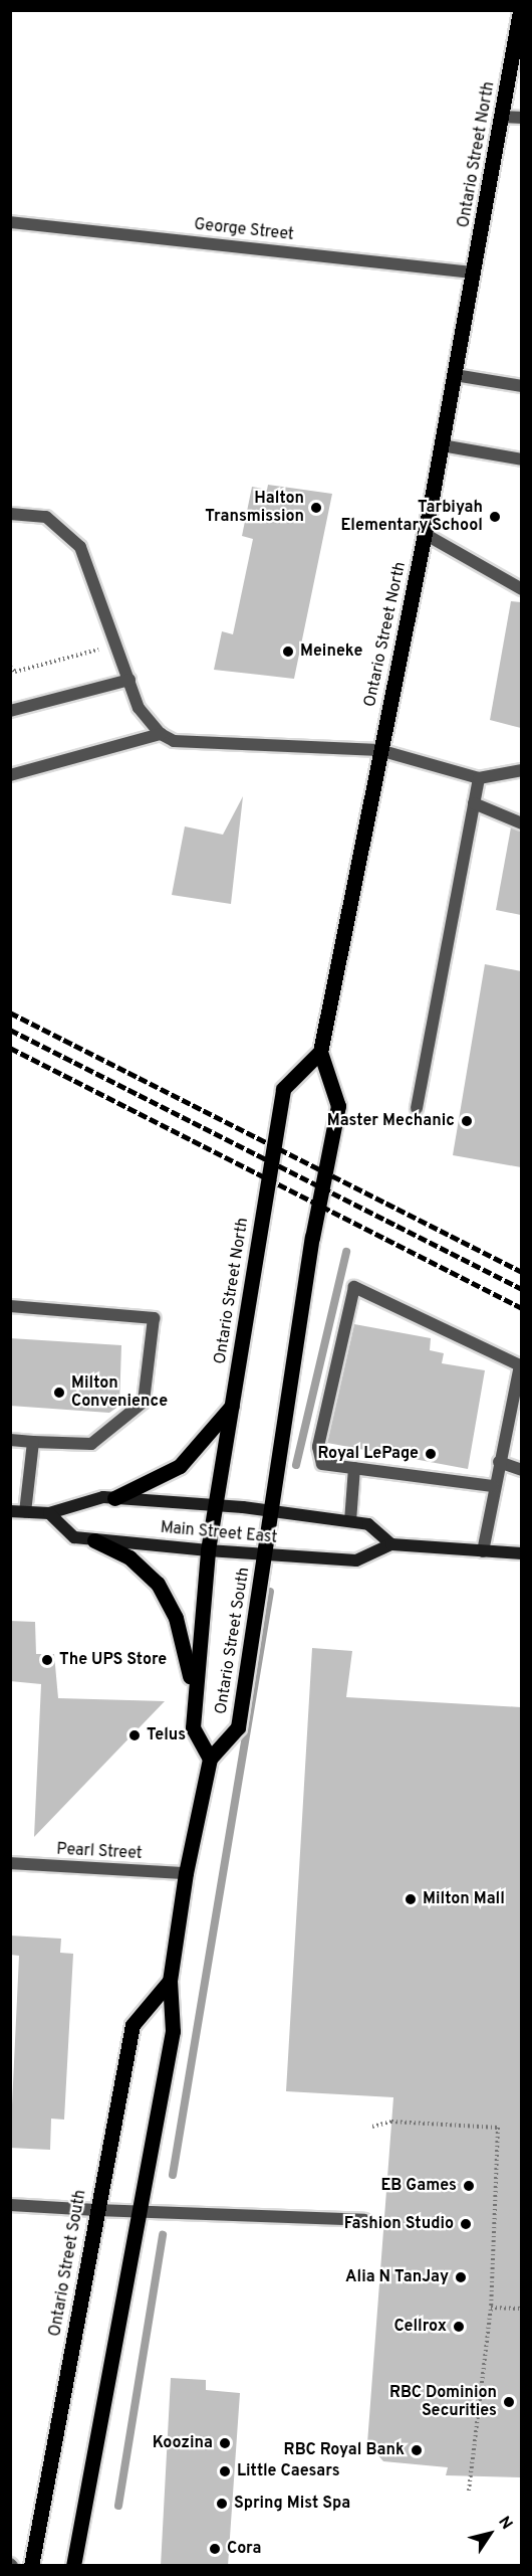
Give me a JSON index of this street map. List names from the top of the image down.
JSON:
{
  "streets": {
    "main road": ["Ontario Street North", "Main Street East", "Ontario Street South"],
    "street": ["George Street", "Pearl Street"]
  },
  "crossings": [
    ["Ontario Street North", "George Street"],
    ["Ontario Street North", "Main Street East"],
    ["Ontario Street North", "Ontario Street South"],
    ["Main Street East", "Ontario Street South"]
  ],
  "places": [
    "Halton Transmission",
    "Tarbiyah Elementary School",
    "Meineke",
    "Master Mechanic",
    "Milton Convenience",
    "Royal LePage",
    "The UPS Store",
    "Telus",
    "Milton Mall",
    "EB Games",
    "Fashion Studio",
    "Alia N TanJay",
    "Cellrox",
    "RBC Dominion Securities",
    "Koozina",
    "RBC Royal Bank",
    "Little Caesars",
    "Spring Mist Spa",
    "Cora"
  ],
  "north": "top right"
}
